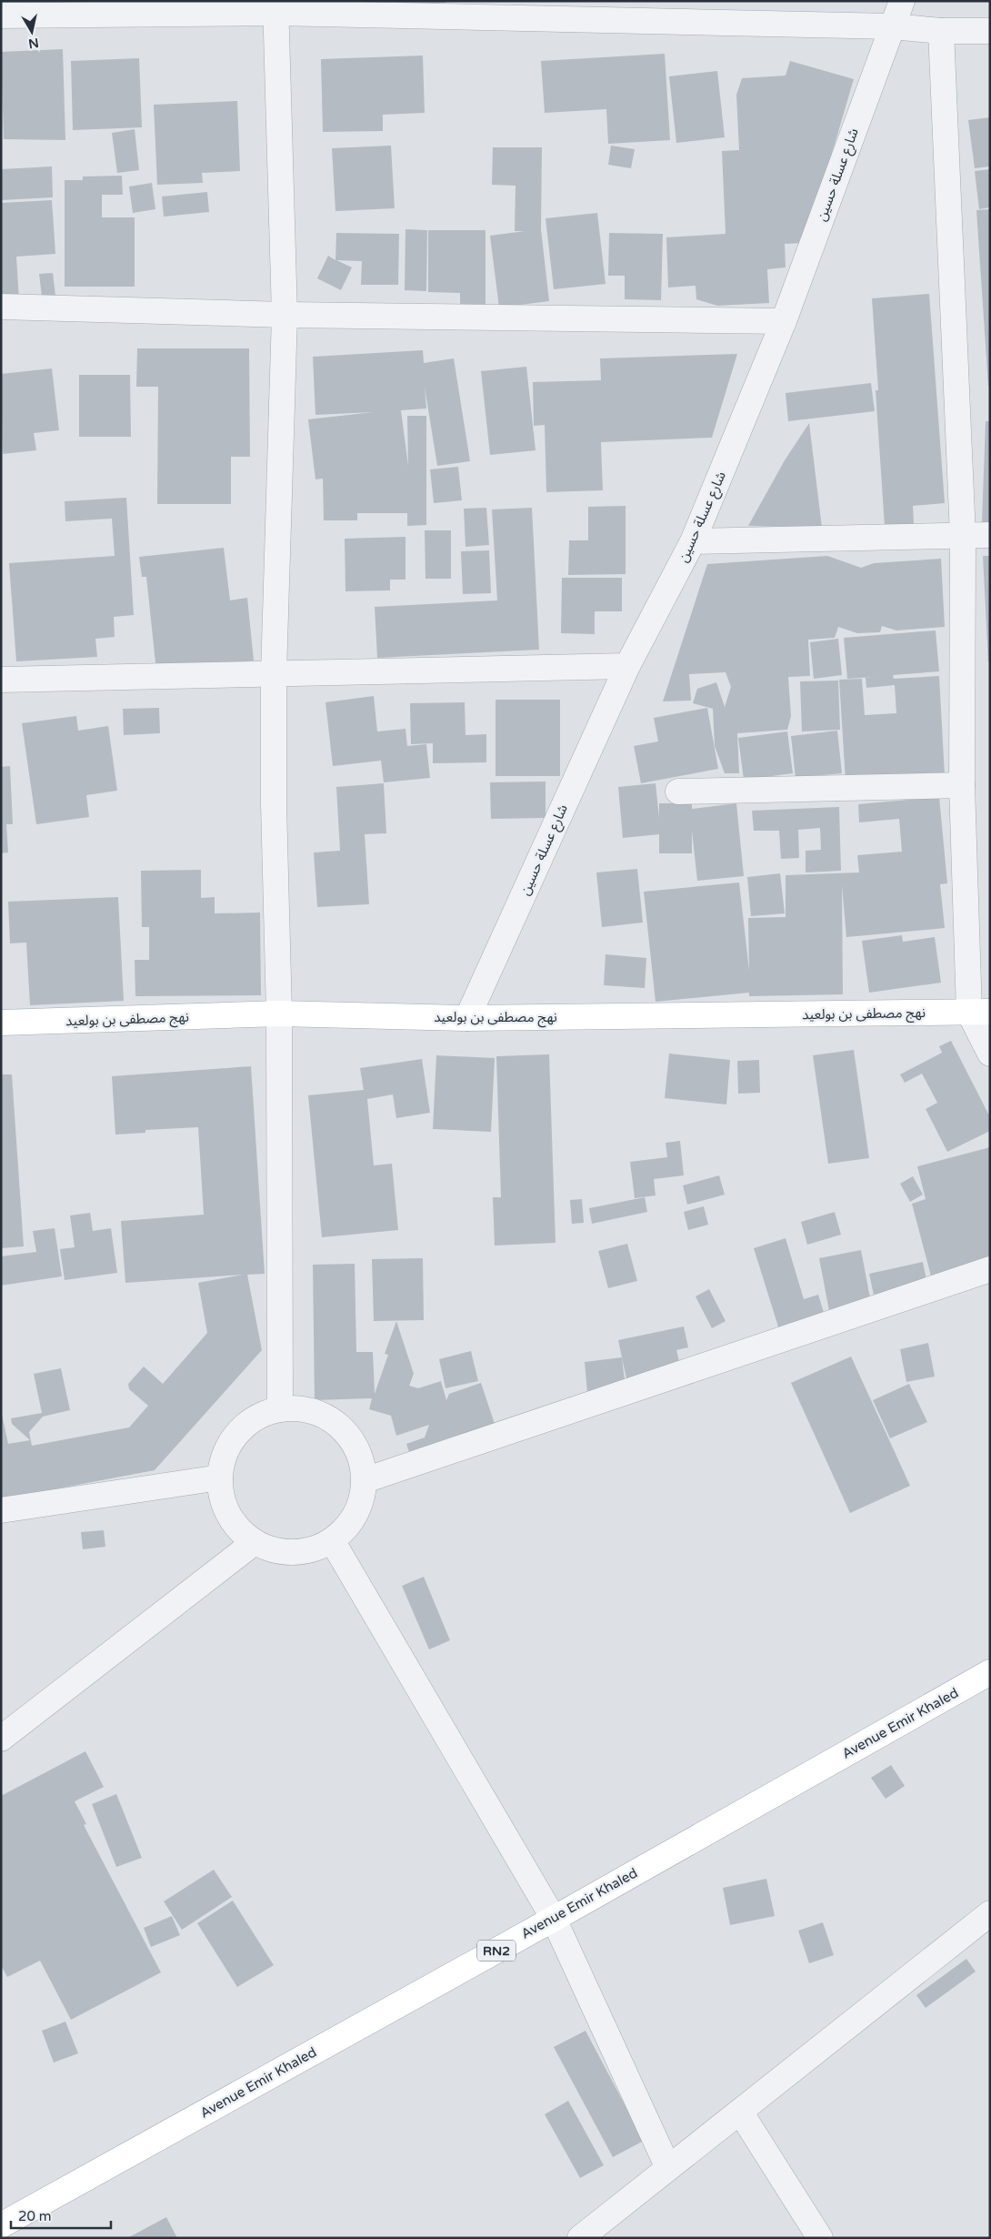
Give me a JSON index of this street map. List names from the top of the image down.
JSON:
{
  "streets": {
    "main road": ["نهج مصطفى بن بولعيد", "Avenue Emir Khaled", "RN2"],
    "street": ["شارع عسلة حسين"]
  },
  "crossings": [
    ["شارع عسلة حسين", "نهج مصطفى بن بولعيد"]
  ],
  "scale_bar": "20 m",
  "north": "bottom"
}
